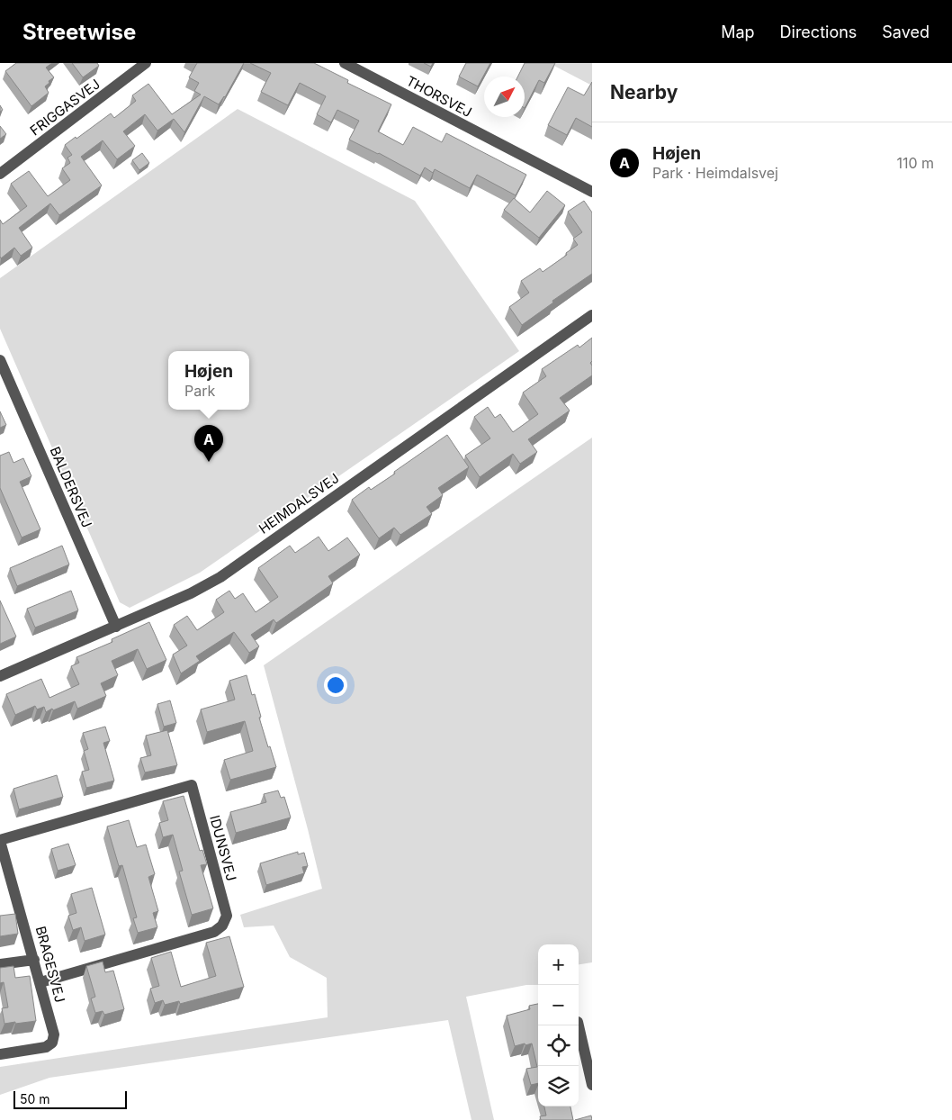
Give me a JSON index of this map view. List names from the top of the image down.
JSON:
{
  "streets": {
    "street": [
      "THORSVEJ",
      "FRIGGASVEJ",
      "BALDERSVEJ",
      "HEIMDALSVEJ",
      "IDUNSVEJ",
      "BRAGESVEJ"
    ]
  },
  "crossings": [
    ["BALDERSVEJ", "HEIMDALSVEJ"],
    ["IDUNSVEJ", "BRAGESVEJ"]
  ],
  "scale_bar": "50 m",
  "north": "top right",
  "page": {
    "header": "Streetwise",
    "nav": ["Map", "Directions", "Saved"],
    "heading": "Nearby",
    "list": [
      {
        "mark": "A",
        "name": "Højen",
        "note": "Park · Heimdalsvej",
        "value": "110 m"
      }
    ],
    "popup": ["Højen", "Park"],
    "pins": "A",
    "map_buttons": ["+", "−"],
    "scale": "50 m"
  }
}
